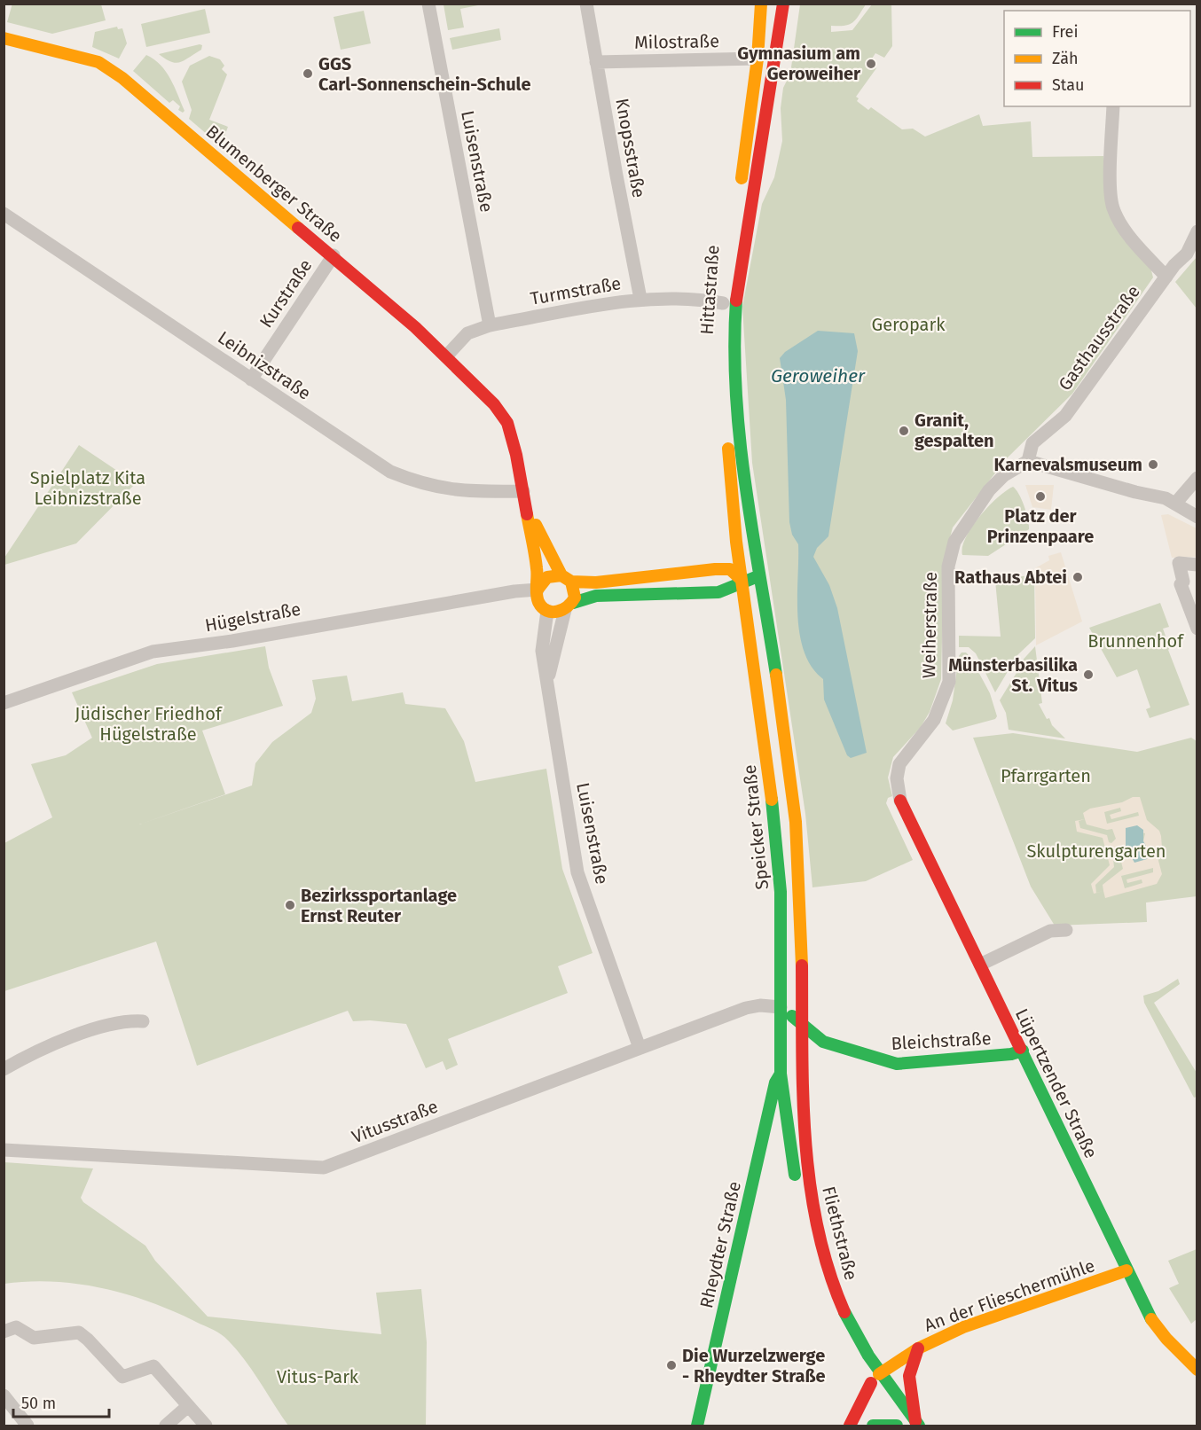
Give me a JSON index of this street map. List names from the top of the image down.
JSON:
{
  "streets": {
    "main road": [
      "Blumenberger Straße",
      "Hittastraße",
      "Speicker Straße",
      "Bleichstraße",
      "Lüpertzender Straße",
      "Fliethstraße",
      "Rheydter Straße",
      "An der Flieschermühle"
    ],
    "street": [
      "Milostraße",
      "Knopsstraße",
      "Luisenstraße",
      "Turmstraße",
      "Kurstraße",
      "Gasthausstraße",
      "Leibnizstraße",
      "Hügelstraße",
      "Weiherstraße",
      "Vitusstraße"
    ]
  },
  "crossings": [
    ["Milostraße", "Knopsstraße"],
    ["Knopsstraße", "Turmstraße"],
    ["Luisenstraße", "Turmstraße"],
    ["Luisenstraße", "Hügelstraße"],
    ["Luisenstraße", "Vitusstraße"],
    ["Blumenberger Straße", "Turmstraße"],
    ["Blumenberger Straße", "Kurstraße"],
    ["Blumenberger Straße", "Leibnizstraße"],
    ["Hittastraße", "Turmstraße"],
    ["Hittastraße", "Speicker Straße"],
    ["Kurstraße", "Leibnizstraße"],
    ["Gasthausstraße", "Weiherstraße"],
    ["Weiherstraße", "Lüpertzender Straße"],
    ["Speicker Straße", "Bleichstraße"],
    ["Speicker Straße", "Vitusstraße"],
    ["Speicker Straße", "Fliethstraße"],
    ["Speicker Straße", "Rheydter Straße"],
    ["Bleichstraße", "Lüpertzender Straße"],
    ["Bleichstraße", "Vitusstraße"],
    ["Bleichstraße", "Fliethstraße"],
    ["Lüpertzender Straße", "An der Flieschermühle"],
    ["Fliethstraße", "Rheydter Straße"],
    ["Fliethstraße", "An der Flieschermühle"]
  ],
  "water": ["Geroweiher"],
  "parks": [
    "Geropark",
    "Spielplatz Kita Leibnizstraße",
    "Brunnenhof",
    "Jüdischer Friedhof Hügelstraße",
    "Pfarrgarten",
    "Skulpturengarten",
    "Vitus-Park"
  ],
  "places": [
    "Gymnasium am Geroweiher",
    "GGS Carl-Sonnenschein-Schule",
    "Granit, gespalten",
    "Karnevalsmuseum",
    "Platz der Prinzenpaare",
    "Rathaus Abtei",
    "Münsterbasilika St. Vitus",
    "Bezirkssportanlage Ernst Reuter",
    "Die Wurzelzwerge - Rheydter Straße"
  ],
  "legend": ["Frei", "Zäh", "Stau"],
  "scale_bar": "50 m"
}
